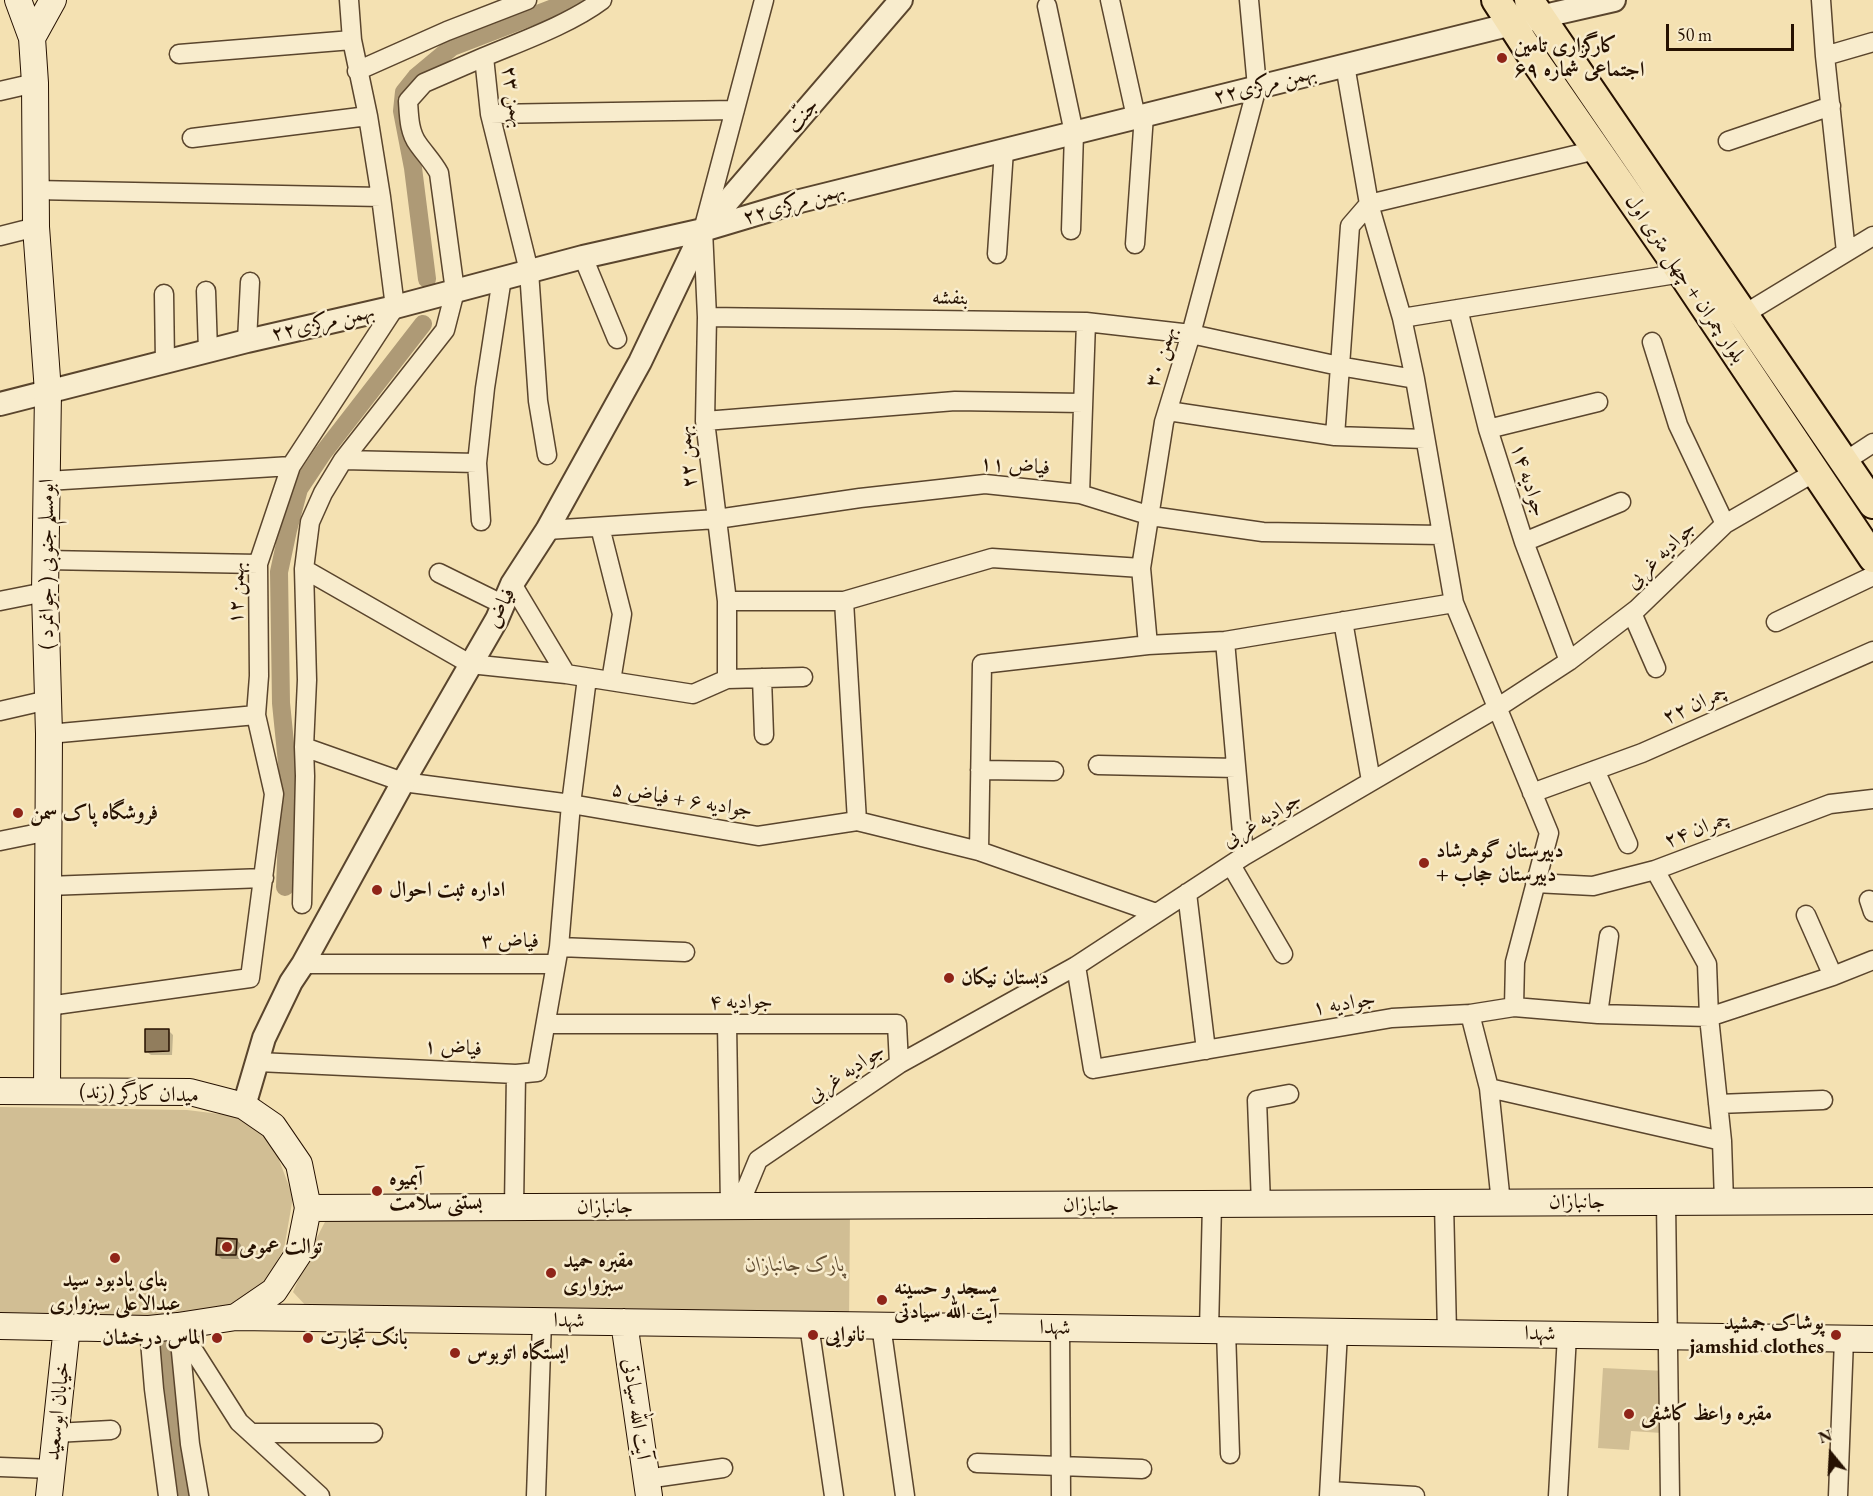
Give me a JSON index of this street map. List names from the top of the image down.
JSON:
{
  "streets": {
    "main road": [
      "بلوار چمران + چهل متری اول",
      "ابومسلم جنوبی ( جوانمرد )",
      "میدان کارگر (زند)",
      "جانبازان",
      "شهدا",
      "آیت الله سیادتی",
      "خیابان ابوسعید"
    ],
    "street": [
      "۲۲بهمن مرکزی",
      "بهمن ۲۳",
      "جنّت",
      "بنفشه",
      "بهمن ۳۰",
      "بهمن ۲۲",
      "فیاض ۱۱",
      "جوادیه ۱۴",
      "جوادیه غربی",
      "بهمن ۱۲",
      "فیاض",
      "چمران ۲۲",
      "جوادیه ۶ + فیاض ۵",
      "چمران ۲۴",
      "فیاض ۳",
      "جوادیه ۴",
      "جوادیه ۱",
      "فیاض ۱"
    ]
  },
  "crossings": [
    ["۲۲بهمن مرکزی", "بهمن ۲۳"],
    ["۲۲بهمن مرکزی", "جنّت"],
    ["۲۲بهمن مرکزی", "بلوار چمران + چهل متری اول"],
    ["۲۲بهمن مرکزی", "بهمن ۳۰"],
    ["۲۲بهمن مرکزی", "بهمن ۲۲"],
    ["۲۲بهمن مرکزی", "ابومسلم جنوبی ( جوانمرد )"],
    ["۲۲بهمن مرکزی", "بهمن ۱۲"],
    ["۲۲بهمن مرکزی", "فیاض"],
    ["جنّت", "بهمن ۲۲"],
    ["جنّت", "فیاض"],
    ["بلوار چمران + چهل متری اول", "جوادیه غربی"],
    ["بنفشه", "بهمن ۳۰"],
    ["بنفشه", "بهمن ۲۲"],
    ["بهمن ۳۰", "فیاض ۱۱"],
    ["بهمن ۲۲", "فیاض ۱۱"],
    ["بهمن ۲۲", "فیاض"],
    ["فیاض ۱۱", "فیاض"],
    ["جوادیه ۱۴", "جوادیه غربی"],
    ["جوادیه غربی", "جوادیه ۶ + فیاض ۵"],
    ["جوادیه غربی", "جوادیه ۴"],
    ["جوادیه غربی", "جوادیه ۱"],
    ["جوادیه غربی", "جانبازان"],
    ["ابومسلم جنوبی ( جوانمرد )", "بهمن ۱۲"],
    ["ابومسلم جنوبی ( جوانمرد )", "میدان کارگر (زند)"],
    ["فیاض", "جوادیه ۶ + فیاض ۵"],
    ["فیاض", "فیاض ۳"],
    ["فیاض", "فیاض ۱"],
    ["فیاض", "میدان کارگر (زند)"],
    ["جوادیه ۶ + فیاض ۵", "فیاض ۳"],
    ["فیاض ۳", "فیاض ۱"],
    ["جوادیه ۴", "فیاض ۱"],
    ["میدان کارگر (زند)", "جانبازان"],
    ["میدان کارگر (زند)", "شهدا"],
    ["میدان کارگر (زند)", "خیابان ابوسعید"],
    ["شهدا", "آیت الله سیادتی"]
  ],
  "parks": ["پارک جانبازان"],
  "places": [
    "کارگزاری تامین اجتماعی شماره ۶۹",
    "فروشگاه پاک سمن",
    "دبیرستان گوهرشاد + دبیرستان حجاب",
    "اداره ثبت احوال",
    "دبستان نیکان",
    "آبمیوه بستنی سلامت",
    "توالت عمومی",
    "بنای یادبود سید عبدالاعلی سبزواری",
    "مقبره حمید سبزواری",
    "مسجد و حسینه آیت الله سیادتی",
    "نانوایی",
    "پوشاک جمشید jamshid clothes",
    "الماس درخشان",
    "بانک تجارت",
    "ایستگاه اتوبوس",
    "مقبره واعظ کاشفی"
  ],
  "scale_bar": "50 m",
  "north": "top"
}
